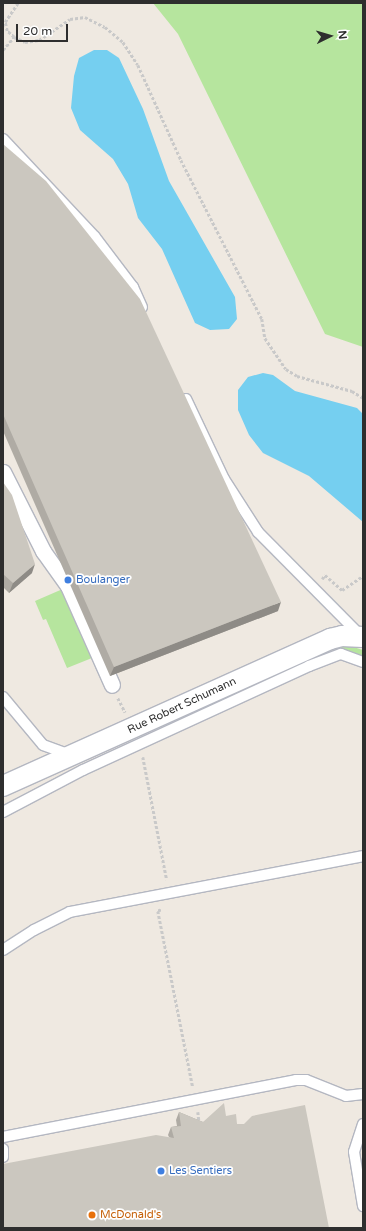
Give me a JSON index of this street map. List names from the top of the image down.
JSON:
{
  "streets": {
    "street": ["Rue Robert Schumann"]
  },
  "places": ["Boulanger", "Les Sentiers", "McDonald's"],
  "scale_bar": "20 m",
  "north": "right"
}
